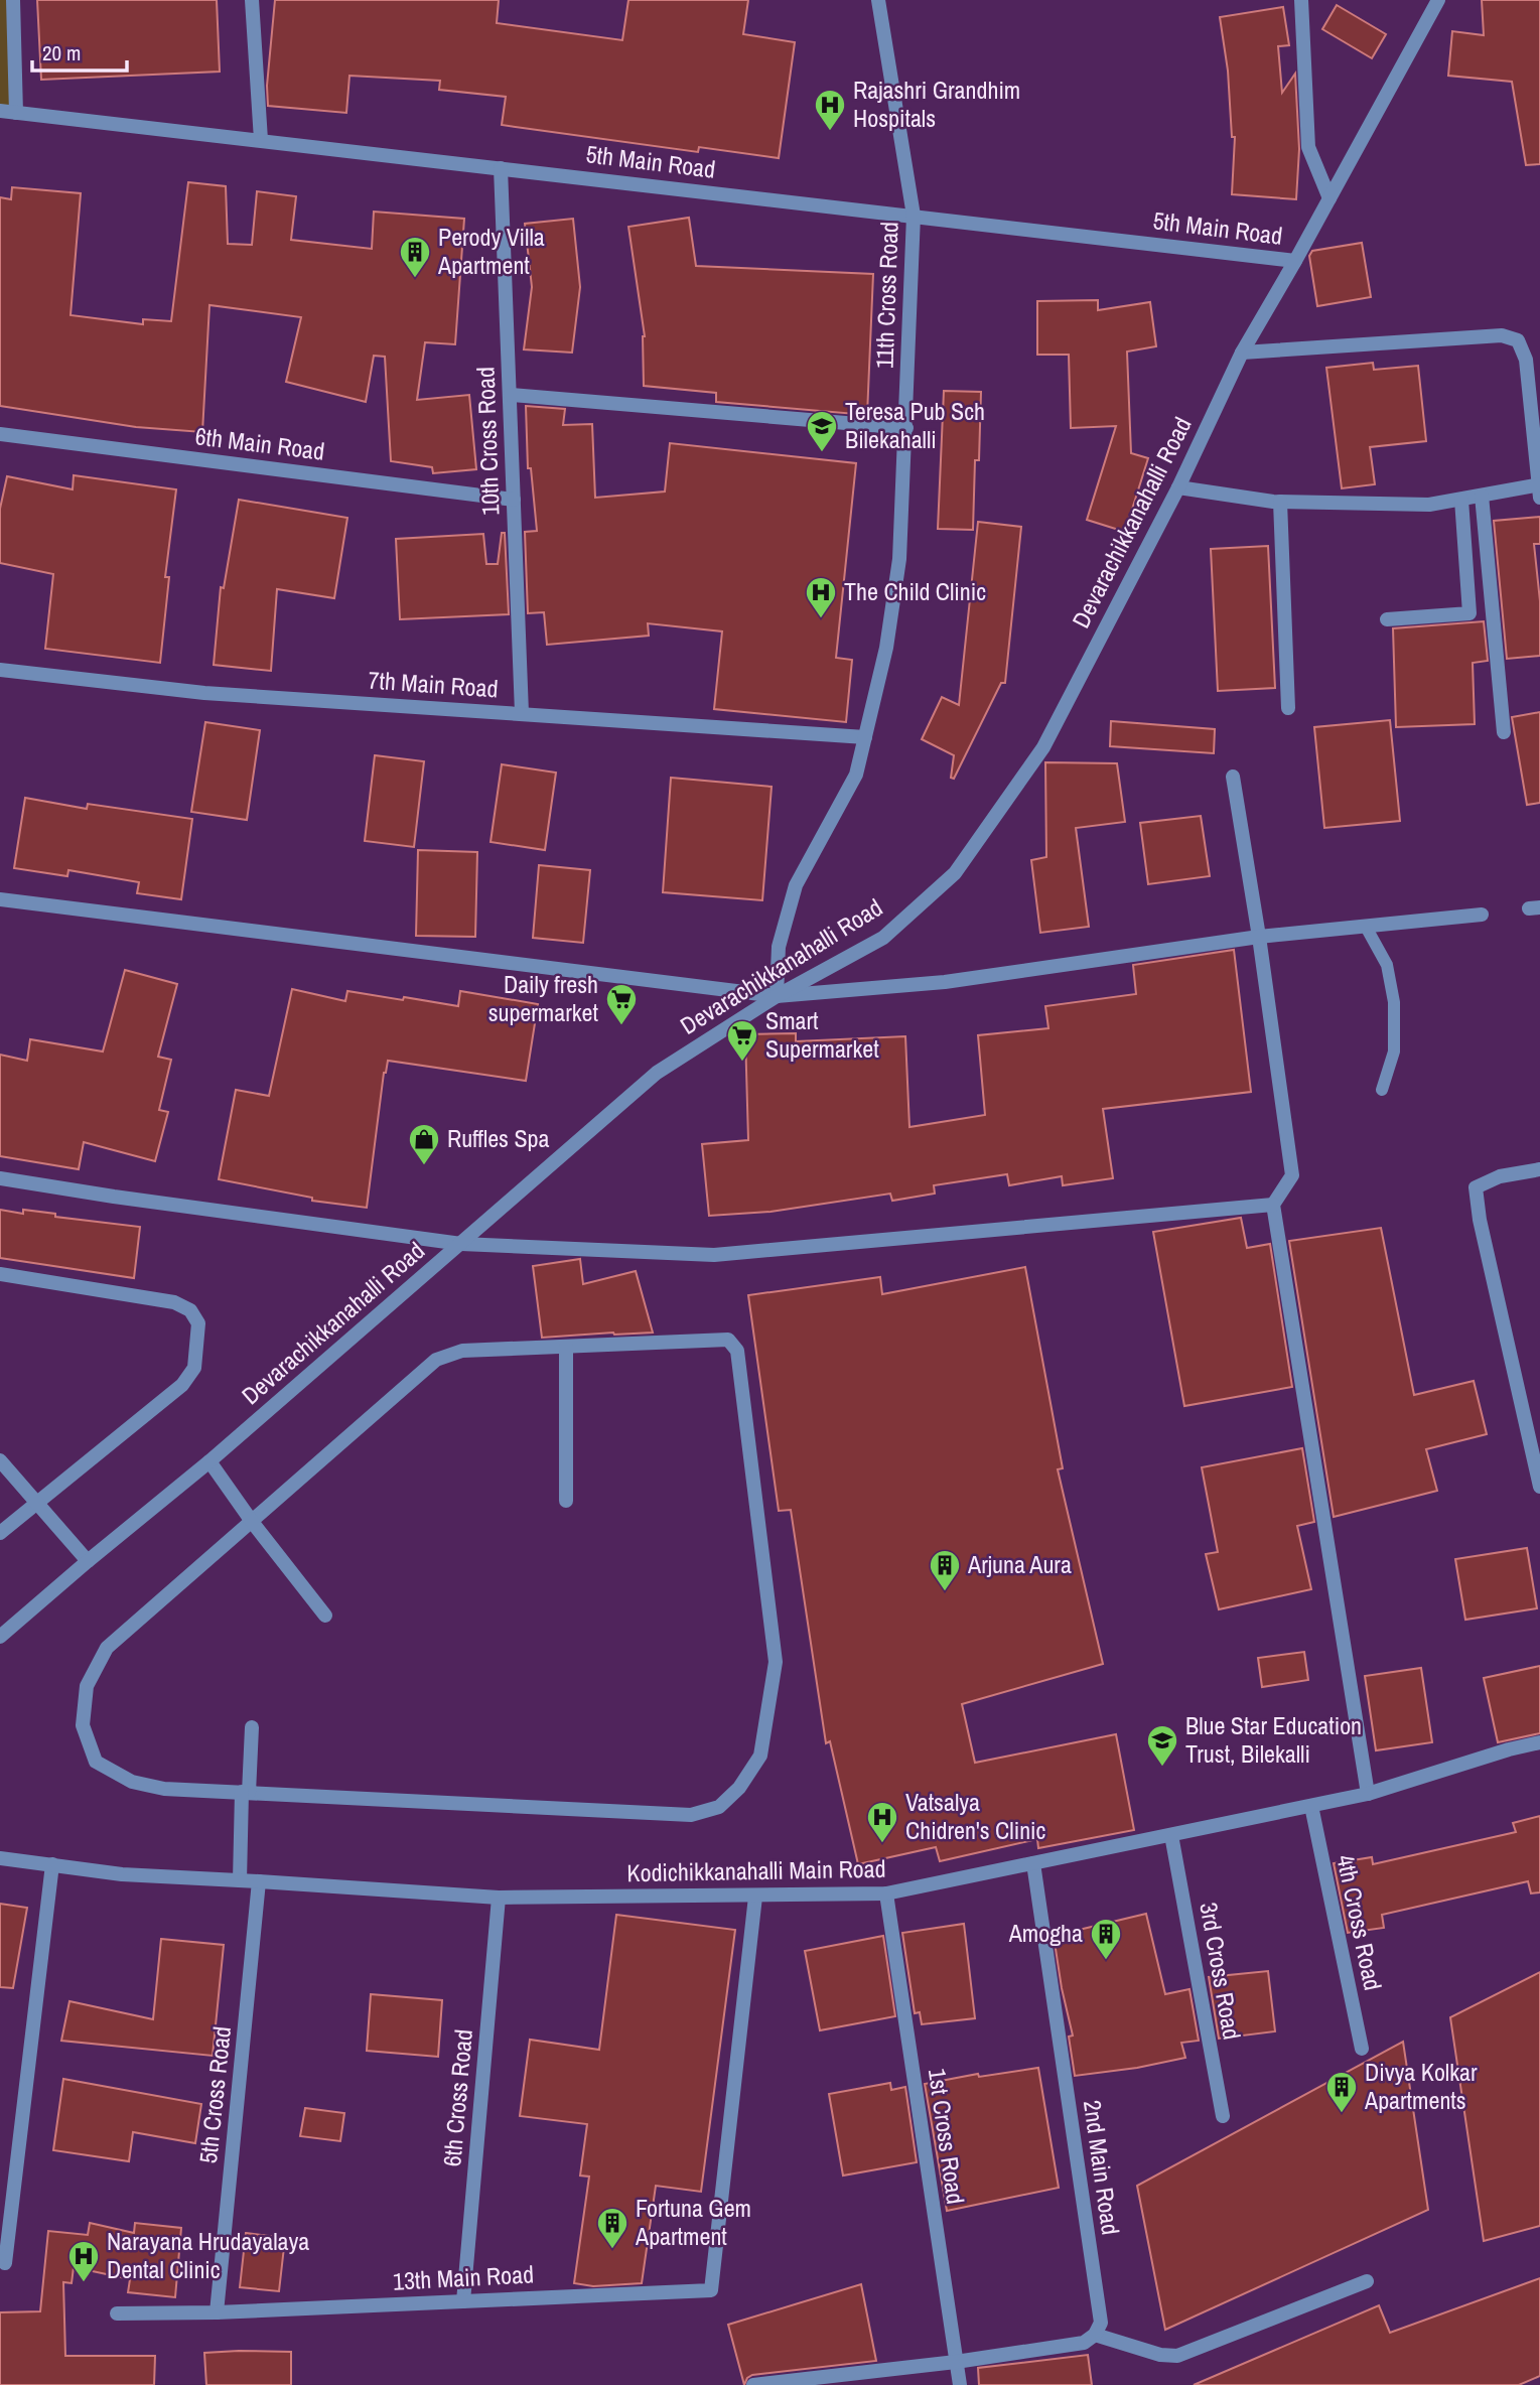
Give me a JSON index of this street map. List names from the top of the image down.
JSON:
{
  "streets": {
    "street": [
      "5th Main Road",
      "11th Cross Road",
      "10th Cross Road",
      "6th Main Road",
      "Devarachikkanahalli Road",
      "7th Main Road",
      "Kodichikkanahalli Main Road",
      "4th Cross Road",
      "3rd Cross Road",
      "5th Cross Road",
      "6th Cross Road",
      "1st Cross Road",
      "2nd Main Road",
      "13th Main Road"
    ]
  },
  "crossings": [
    ["5th Main Road", "11th Cross Road"],
    ["5th Main Road", "10th Cross Road"],
    ["5th Main Road", "Devarachikkanahalli Road"],
    ["11th Cross Road", "Devarachikkanahalli Road"],
    ["11th Cross Road", "7th Main Road"],
    ["10th Cross Road", "6th Main Road"],
    ["10th Cross Road", "7th Main Road"],
    ["Kodichikkanahalli Main Road", "4th Cross Road"],
    ["Kodichikkanahalli Main Road", "3rd Cross Road"],
    ["Kodichikkanahalli Main Road", "5th Cross Road"],
    ["Kodichikkanahalli Main Road", "6th Cross Road"],
    ["Kodichikkanahalli Main Road", "1st Cross Road"],
    ["Kodichikkanahalli Main Road", "2nd Main Road"],
    ["Kodichikkanahalli Main Road", "13th Main Road"],
    ["5th Cross Road", "13th Main Road"],
    ["6th Cross Road", "13th Main Road"]
  ],
  "places": {
    "hospital": [
      "Rajashri Grandhim Hospitals",
      "The Child Clinic",
      "Vatsalya Chidren's Clinic",
      "Narayana Hrudayalaya Dental Clinic"
    ],
    "building": [
      "Perody Villa Apartment",
      "Arjuna Aura",
      "Amogha",
      "Divya Kolkar Apartments",
      "Fortuna Gem Apartment"
    ],
    "school or university": ["Teresa Pub Sch Bilekahalli", "Blue Star Education Trust, Bilekalli"],
    "supermarket": ["Daily fresh supermarket", "Smart Supermarket"],
    "shop": ["Ruffles Spa"]
  },
  "scale_bar": "20 m"
}
